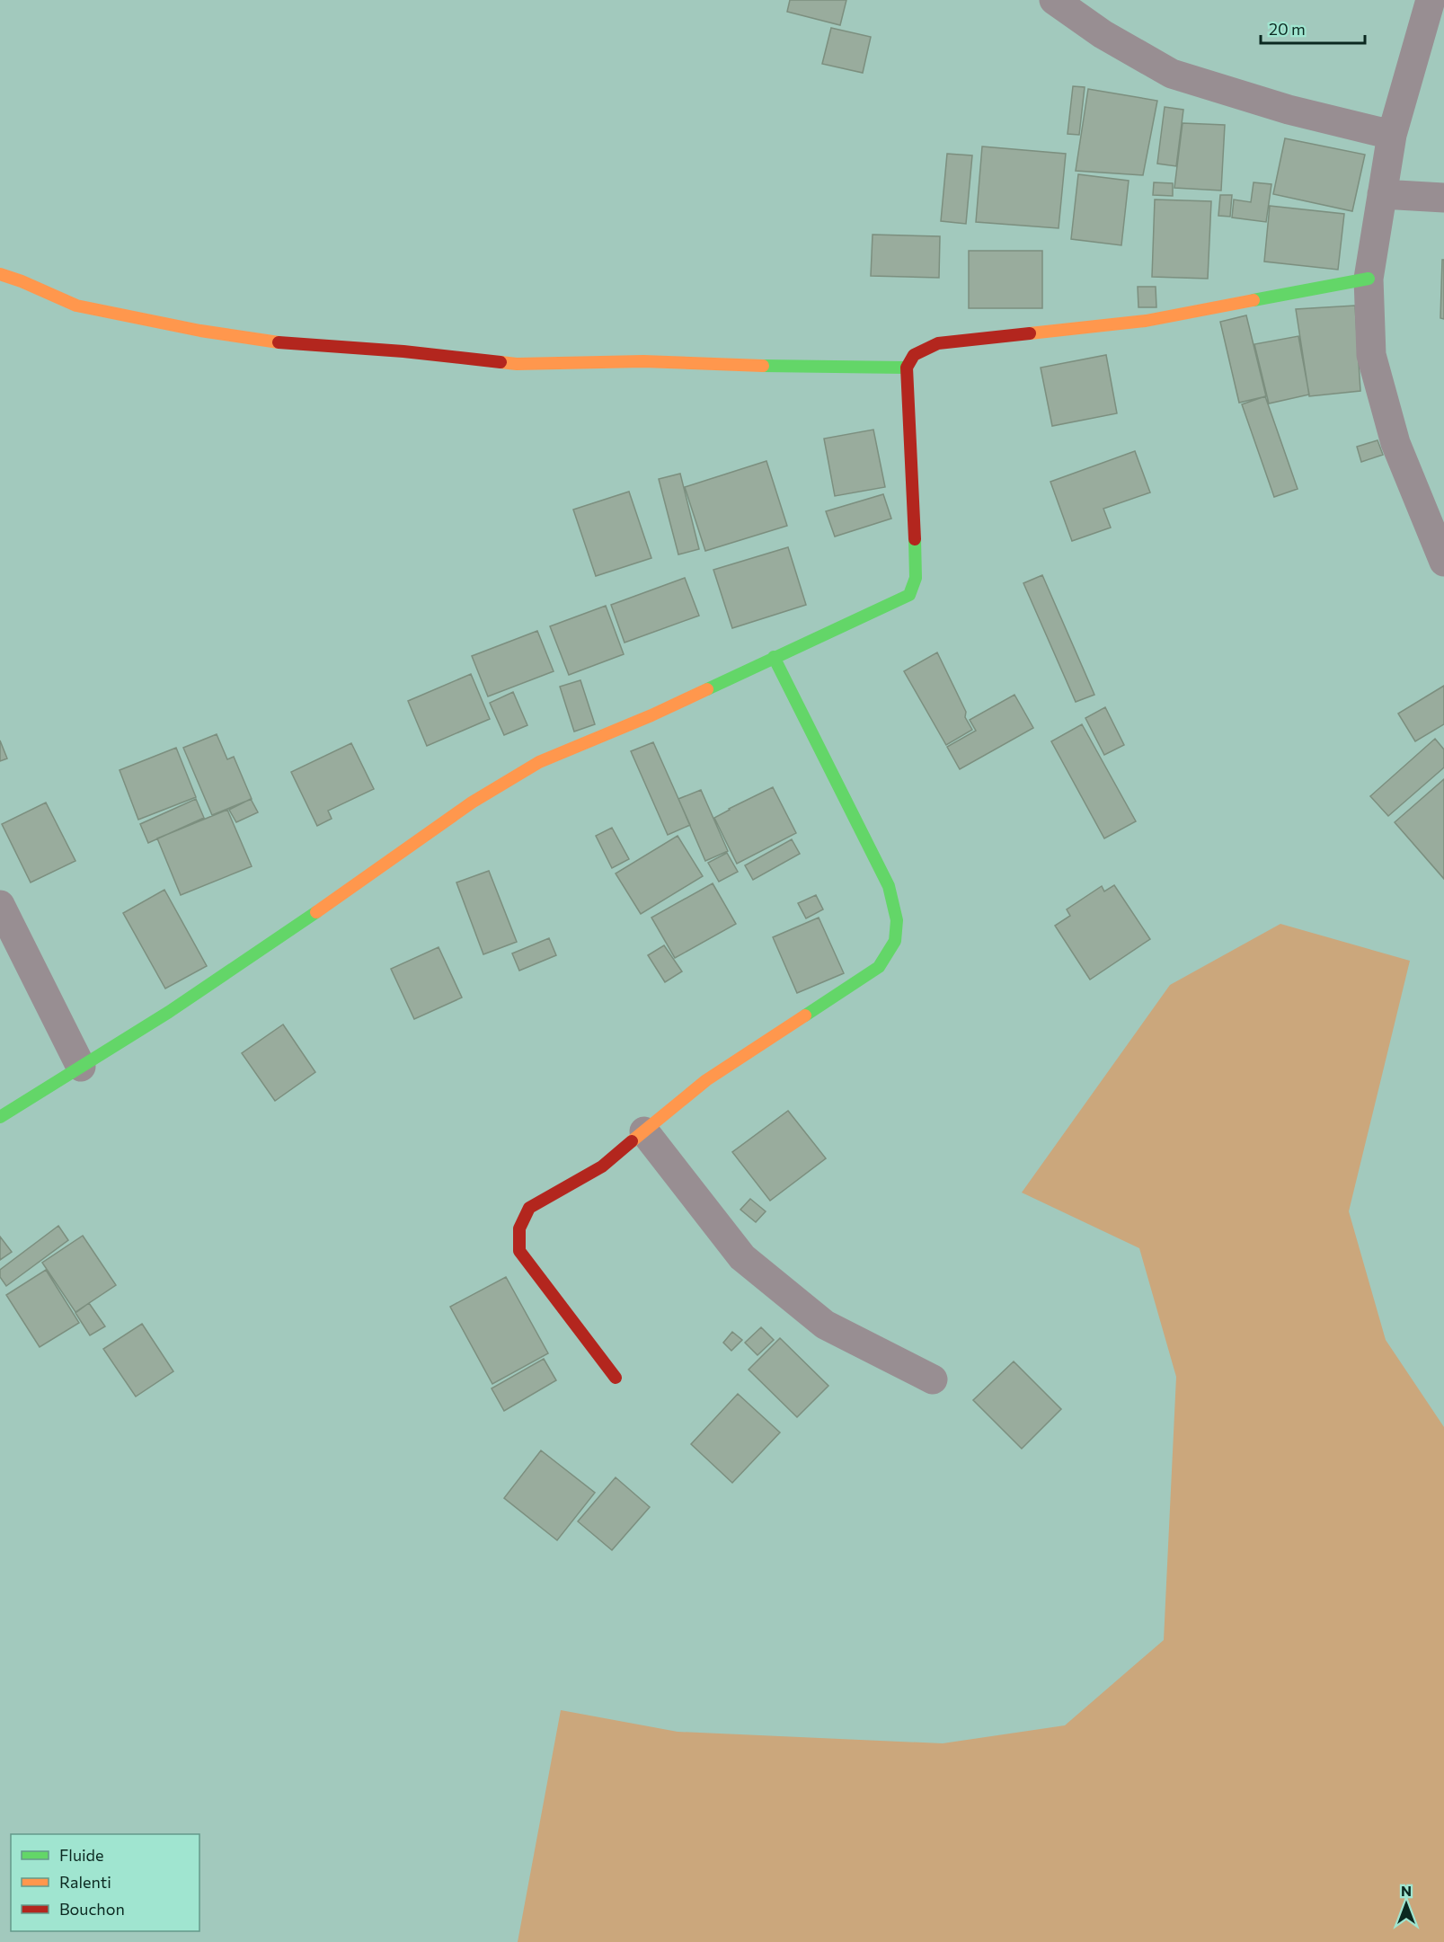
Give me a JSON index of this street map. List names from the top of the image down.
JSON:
{
  "legend": ["Fluide", "Ralenti", "Bouchon"],
  "scale_bar": "20 m",
  "north": "top"
}
